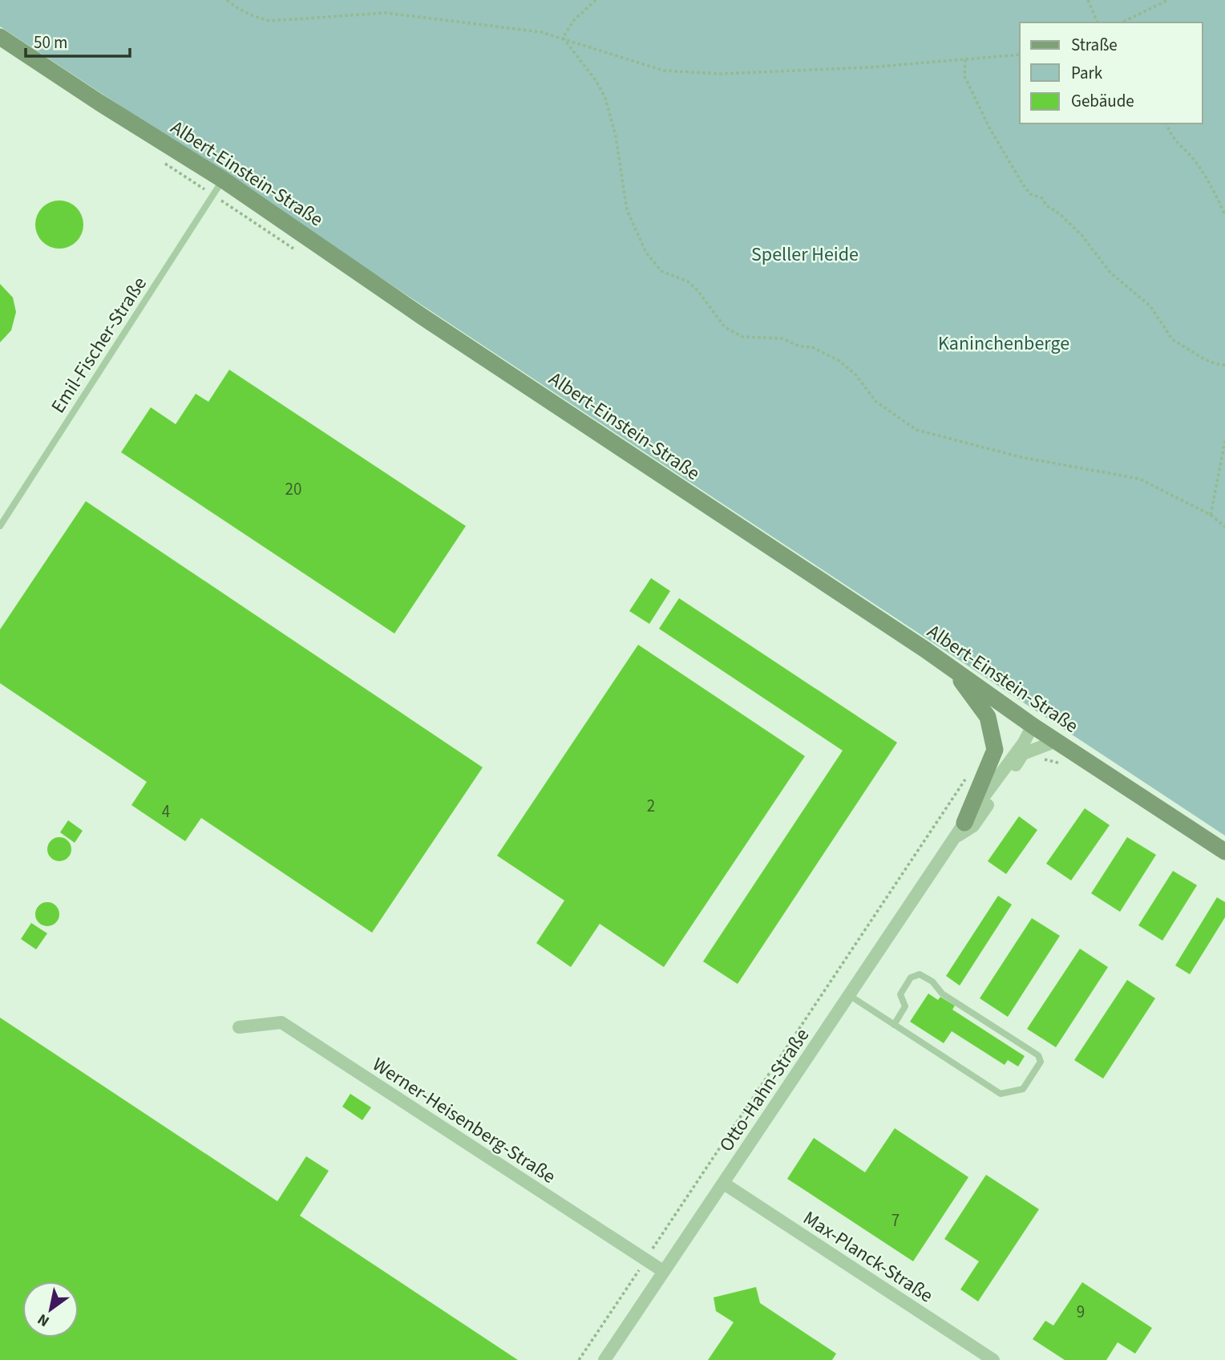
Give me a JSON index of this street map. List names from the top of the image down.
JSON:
{
  "streets": {
    "main road": ["Albert-Einstein-Straße"],
    "street": ["Otto-Hahn-Straße", "Werner-Heisenberg-Straße", "Max-Planck-Straße"],
    "lane": ["Emil-Fischer-Straße"]
  },
  "crossings": [
    ["Albert-Einstein-Straße", "Emil-Fischer-Straße"],
    ["Albert-Einstein-Straße", "Otto-Hahn-Straße"],
    ["Otto-Hahn-Straße", "Werner-Heisenberg-Straße"],
    ["Otto-Hahn-Straße", "Max-Planck-Straße"]
  ],
  "parks": ["Speller Heide", "Kaninchenberge"],
  "house_numbers": [
    "20",
    "2",
    "4",
    "7",
    "9"
  ],
  "legend": ["Straße", "Park", "Gebäude"],
  "scale_bar": "50 m",
  "north": "bottom left"
}
